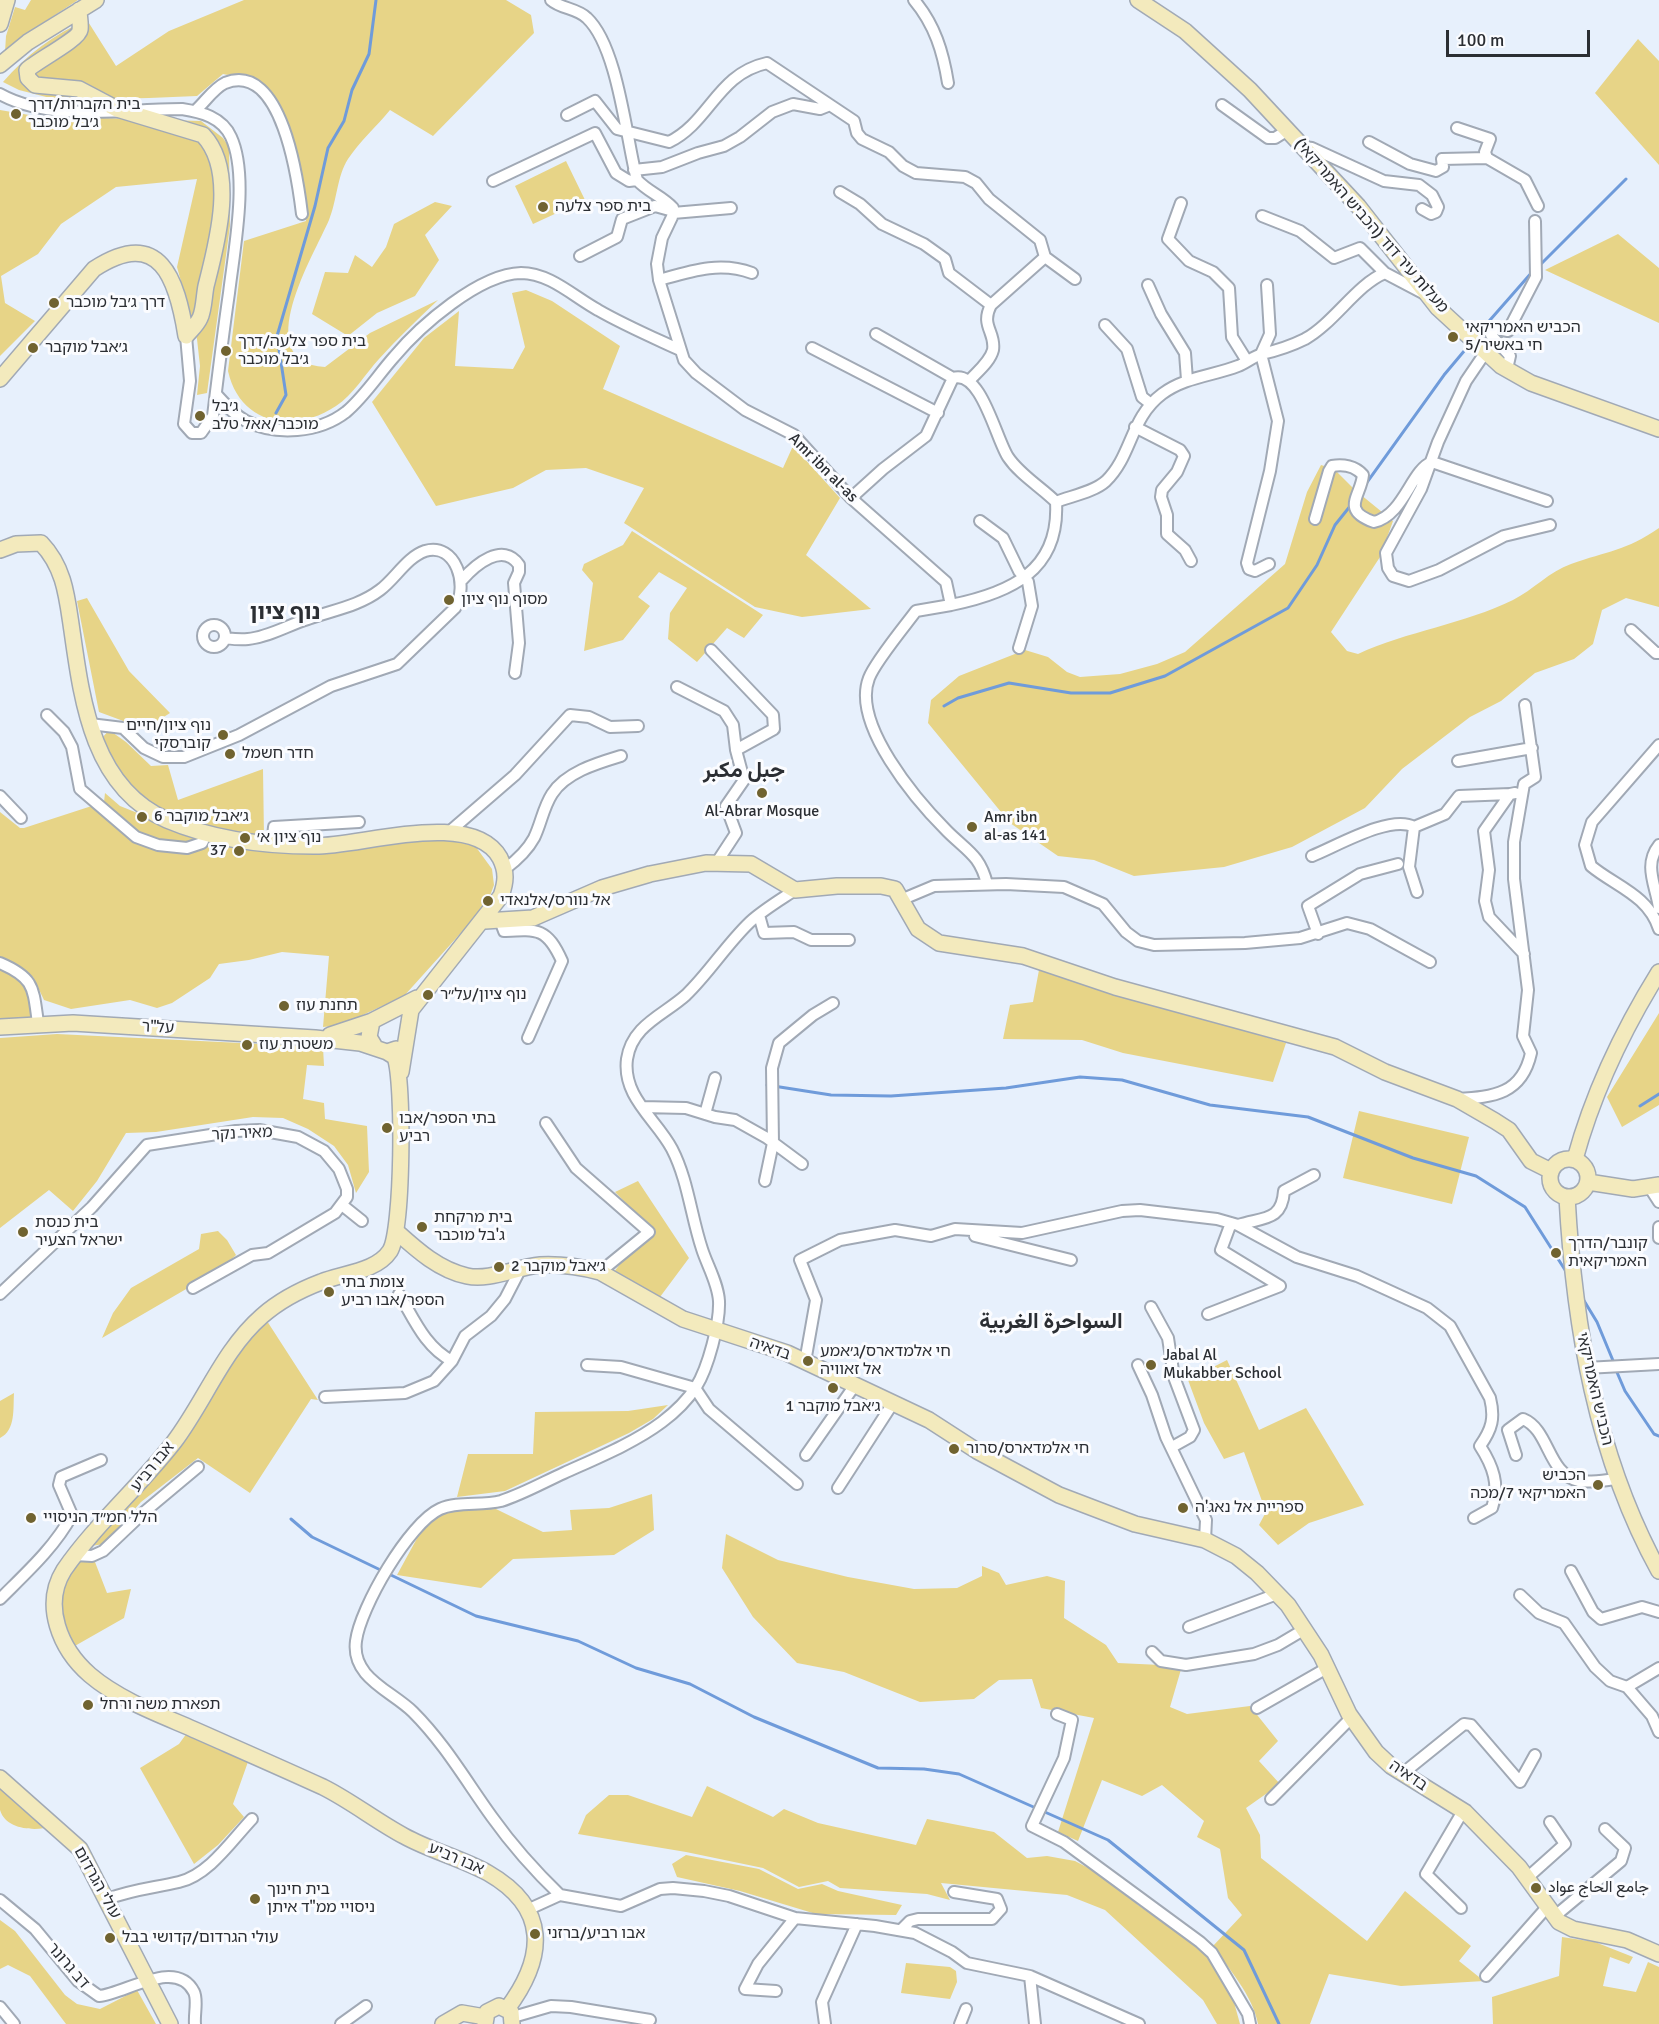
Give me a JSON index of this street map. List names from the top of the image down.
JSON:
{
  "streets": {
    "street": [
      "מעלות עיר דוד (הכביש האמריקאי)",
      "Amr ibn al-as",
      "על\"ר",
      "מאיר נקר",
      "בדאיה",
      "הכביש האמריקאי",
      "אבו רביע",
      "עולי הגרדום",
      "דב גרונר"
    ]
  },
  "crossings": [
    ["על\"ר", "אבו רביע"],
    ["בדאיה", "אבו רביע"],
    ["עולי הגרדום", "דב גרונר"]
  ],
  "districts": ["נוף ציון", "جبل مكبر", "السواحرة الغربية"],
  "places": [
    "בית הקברות/דרך ג׳בל מוכבר",
    "בית ספר צלעה",
    "דרך ג׳בל מוכבר",
    "הכביש האמריקאי 5/חי באשיר",
    "ג׳אבל מוקבר",
    "בית ספר צלעה/דרך ג׳בל מוכבר",
    "ג׳בל מוכבר/אאל טלב",
    "מסוף נוף ציון",
    "נוף ציון/חיים קוברסקי",
    "חדר חשמל",
    "Al-Abrar Mosque",
    "ג׳אבל מוקבר 6",
    "Amr ibn al-as 141",
    "נוף ציון א׳",
    "37",
    "אל נוורס/אלנאדי",
    "נוף ציון/על״ר",
    "תחנת עוז",
    "משטרת עוז",
    "בתי הספר/אבו רביע",
    "בית מרקחת ג'בל מוכבר",
    "בית כנסת ישראל הצעיר",
    "קונבר/הדרך האמריקאית",
    "ג׳אבל מוקבר 2",
    "צומת בתי הספר/אבו רביע",
    "חי אלמדארס/ג׳אמע אל זאוויה",
    "Jabal Al Mukabber School",
    "ג׳אבל מוקבר 1",
    "חי אלמדארס/סרור",
    "הכביש האמריקאי 7/מכה",
    "ספריית אל נאג'ה",
    "הלל חמ״ד הניסויי",
    "תפארת משה ורחל",
    "جامع الحاج عواد",
    "בית חינוך ניסויי ממ\"ד איתן",
    "אבו רביע/ברזני",
    "עולי הגרדום/קדושי בבל"
  ],
  "scale_bar": "100 m"
}
